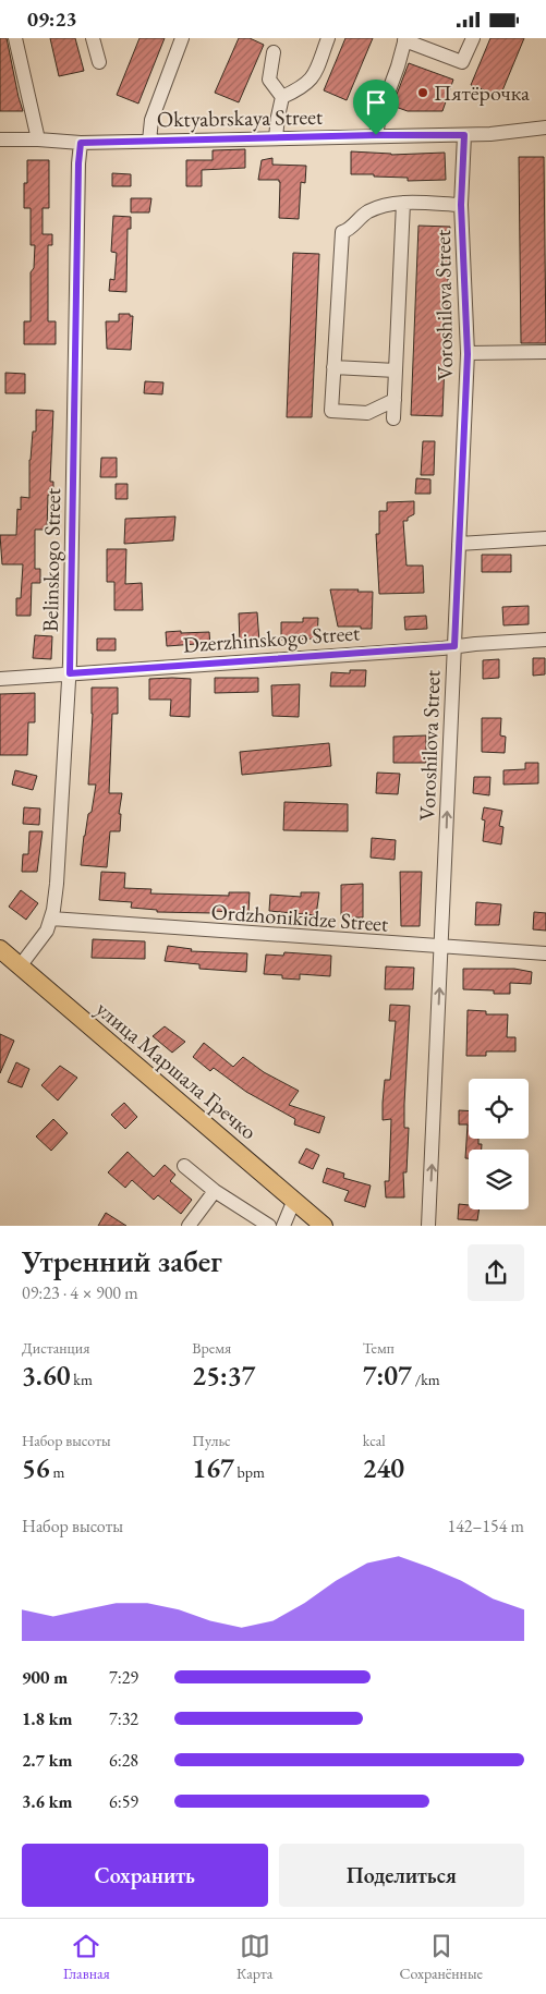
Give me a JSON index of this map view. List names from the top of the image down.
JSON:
{
  "streets": {
    "main road": ["улица Маршала Гречко"],
    "street": [
      "Oktyabrskaya Street",
      "Voroshilova Street",
      "Belinskogo Street",
      "Dzerzhinskogo Street",
      "Ordzhonikidze Street"
    ]
  },
  "crossings": [
    ["Oktyabrskaya Street", "Voroshilova Street"],
    ["Oktyabrskaya Street", "Belinskogo Street"],
    ["Voroshilova Street", "Dzerzhinskogo Street"],
    ["Voroshilova Street", "Ordzhonikidze Street"],
    ["Belinskogo Street", "Dzerzhinskogo Street"],
    ["Belinskogo Street", "Ordzhonikidze Street"],
    ["Belinskogo Street", "улица Маршала Гречко"]
  ],
  "one_way": ["Voroshilova Street"],
  "places": ["Пятёрочка"],
  "page": {
    "status": "09:23",
    "heading": ["Утренний забег", "09:23 · 4 × 900 m"],
    "stats": [
      ["Дистанция", "3.60 km"],
      ["Время", "25:37"],
      ["Темп", "7:07 /km"],
      ["Набор высоты", "56 m"],
      ["Пульс", "167 bpm"],
      ["kcal", "240"]
    ],
    "chart": ["Набор высоты", "142–154 m"],
    "list": [
      {
        "name": "900 m",
        "note": "7:29"
      },
      {
        "name": "1.8 km",
        "note": "7:32"
      },
      {
        "name": "2.7 km",
        "note": "6:28"
      },
      {
        "name": "3.6 km",
        "note": "6:59"
      }
    ],
    "buttons": ["Сохранить", "Поделиться"],
    "tabs": ["Главная", "Карта", "Сохранённые"]
  }
}
